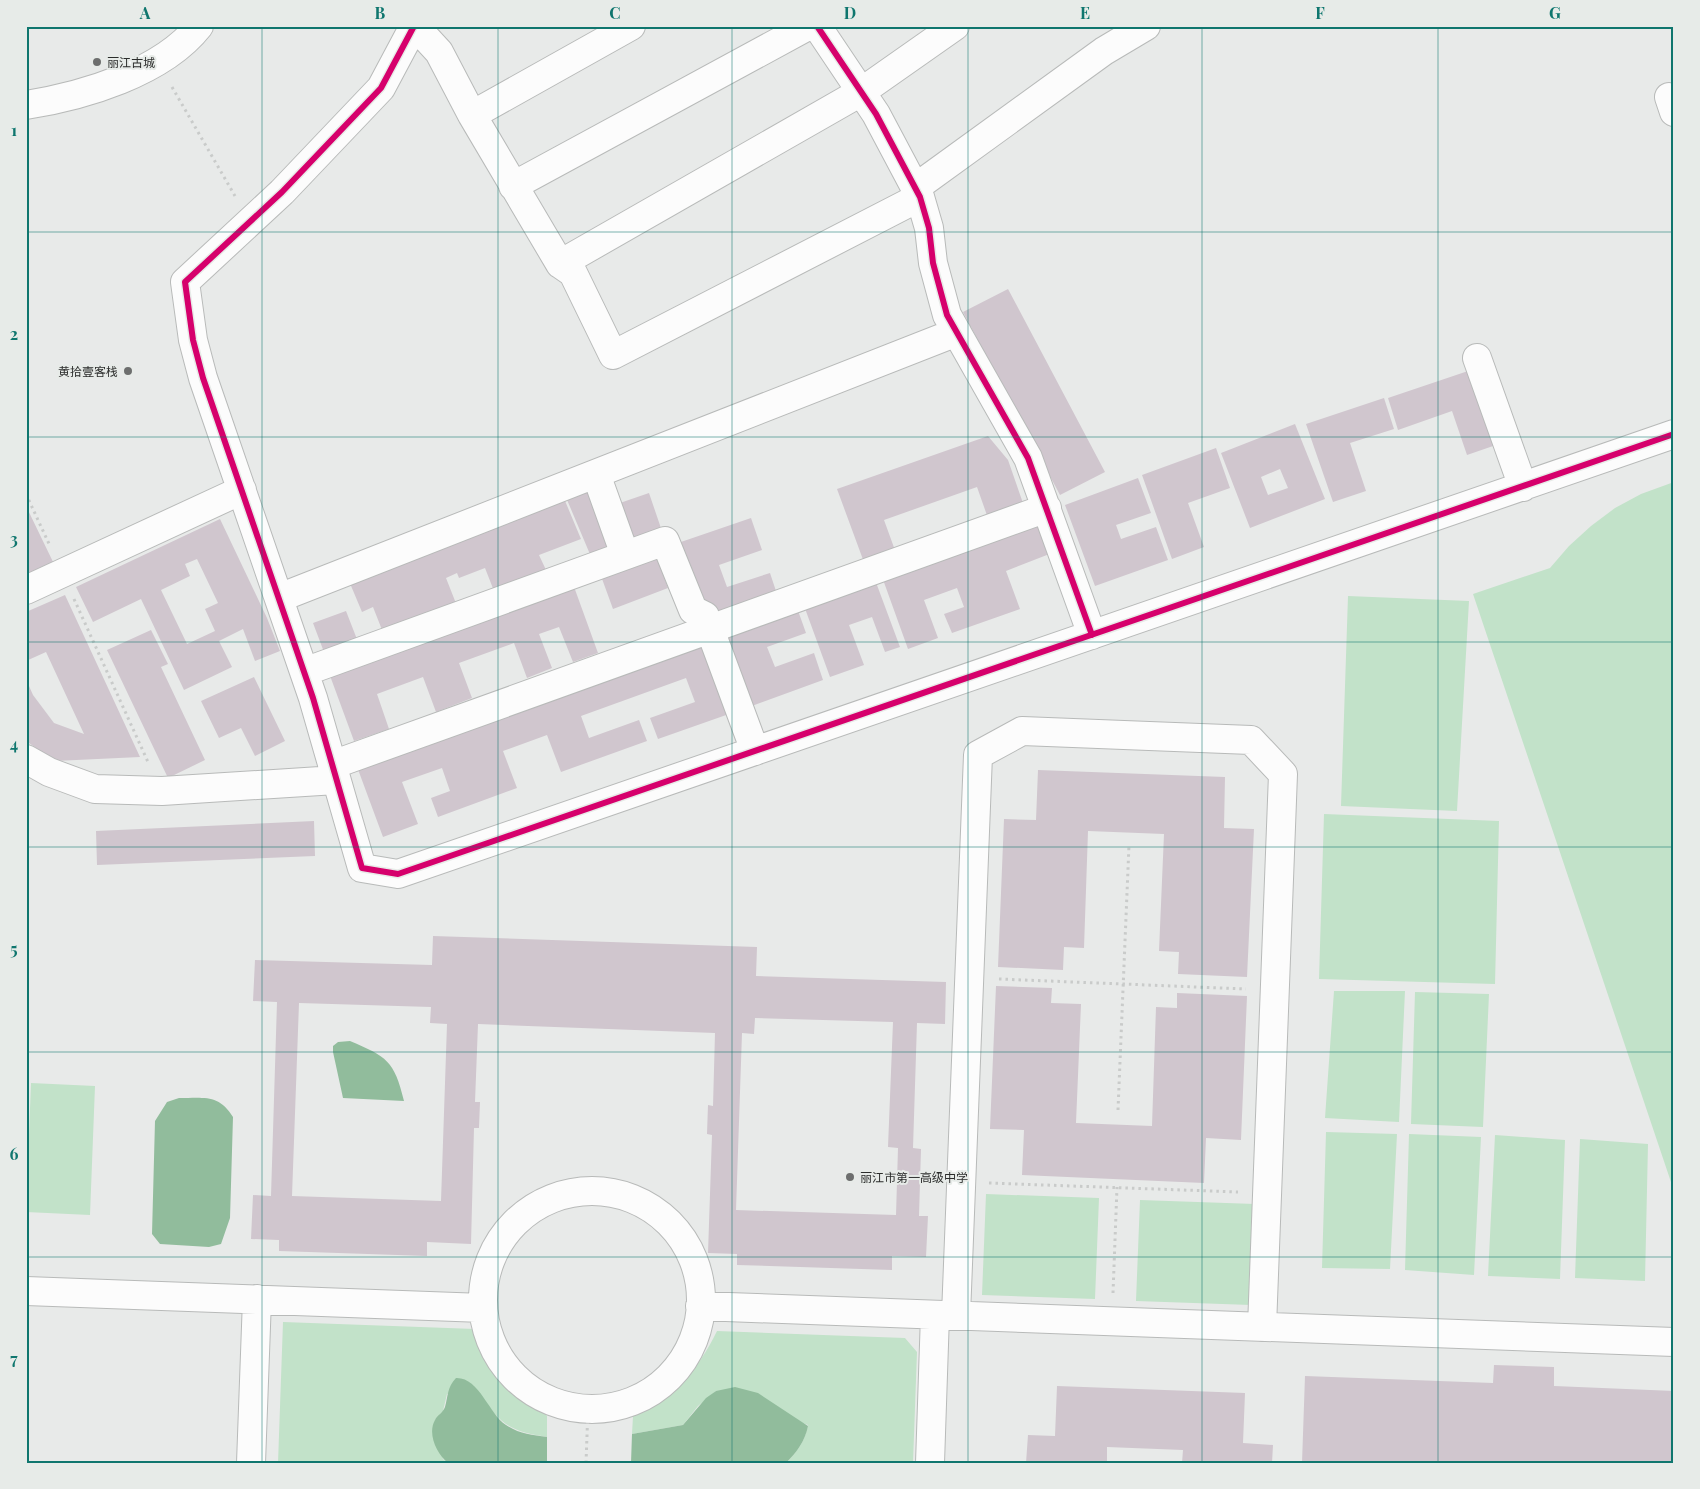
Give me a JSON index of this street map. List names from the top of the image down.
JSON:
{
  "places": ["丽江古城", "黄拾壹客栈", "丽江市第一高级中学"],
  "grid": {
    "columns": [
      "A",
      "B",
      "C",
      "D",
      "E",
      "F",
      "G"
    ],
    "rows": [
      "1",
      "2",
      "3",
      "4",
      "5",
      "6",
      "7"
    ]
  }
}
